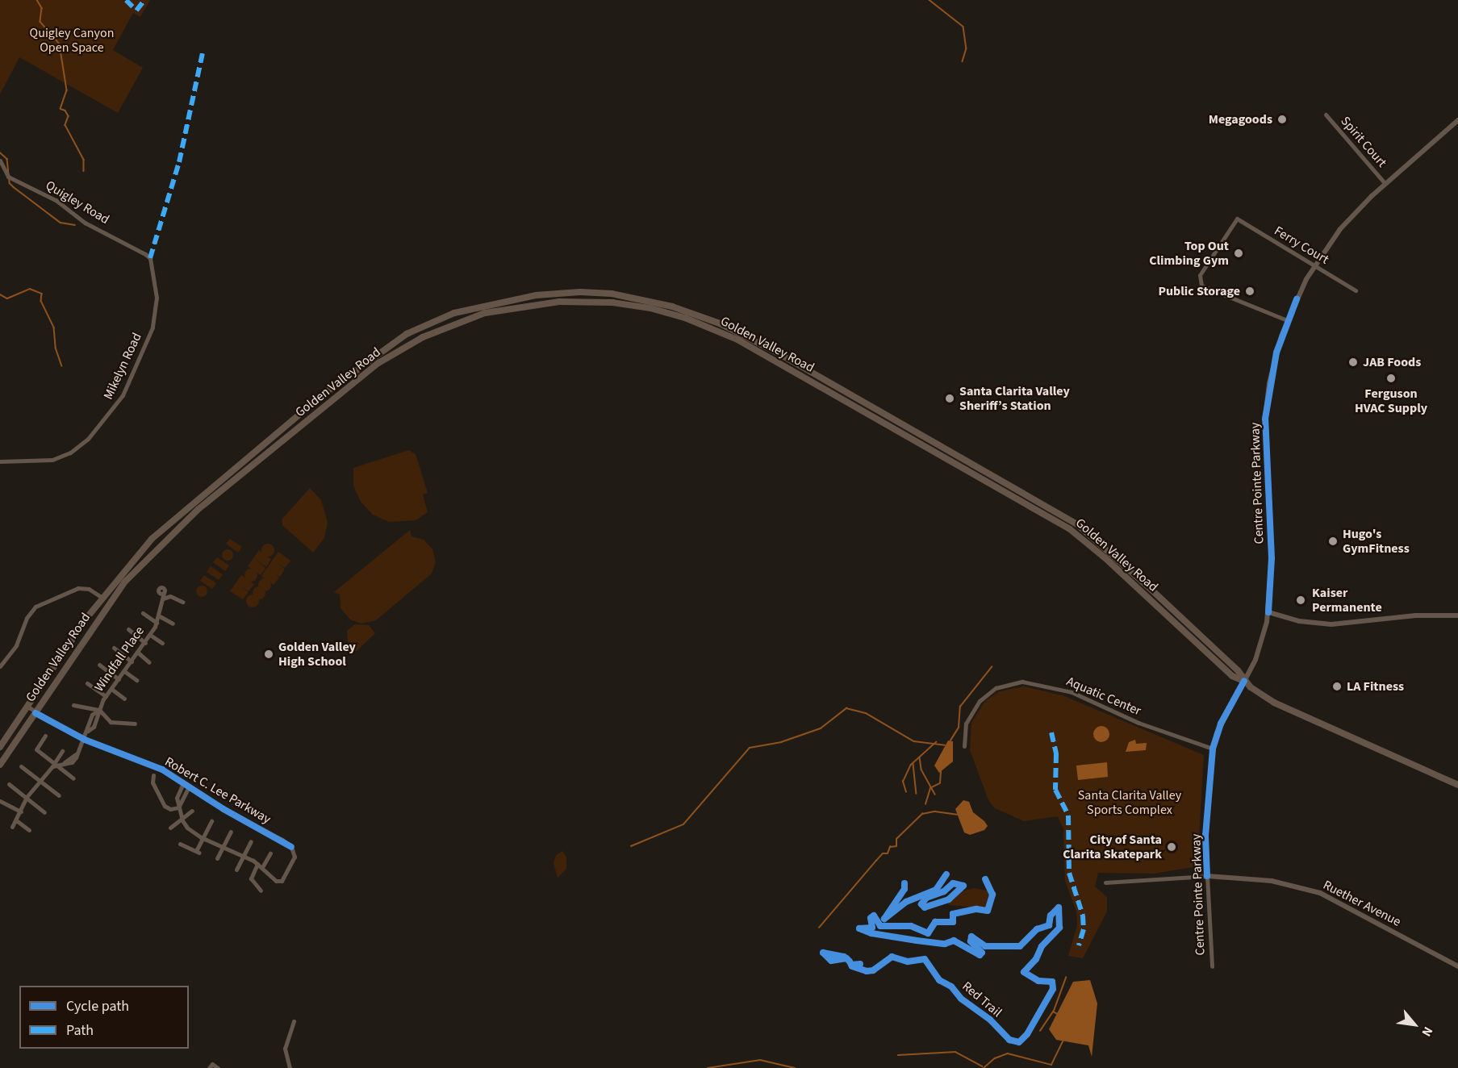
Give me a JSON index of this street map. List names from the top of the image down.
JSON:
{
  "streets": {
    "main road": ["Golden Valley Road"],
    "street": [
      "Spirit Court",
      "Quigley Road",
      "Ferry Court",
      "Mikelyn Road",
      "Centre Pointe Parkway",
      "Windfall Place",
      "Aquatic Center",
      "Robert C. Lee Parkway",
      "Ruether Avenue"
    ],
    "cycle path": ["Red Trail"]
  },
  "crossings": [
    ["Spirit Court", "Centre Pointe Parkway"],
    ["Quigley Road", "Mikelyn Road"],
    ["Ferry Court", "Centre Pointe Parkway"],
    ["Golden Valley Road", "Centre Pointe Parkway"],
    ["Golden Valley Road", "Robert C. Lee Parkway"],
    ["Centre Pointe Parkway", "Aquatic Center"],
    ["Centre Pointe Parkway", "Ruether Avenue"],
    ["Windfall Place", "Robert C. Lee Parkway"]
  ],
  "parks": ["Quigley Canyon Open Space", "Santa Clarita Valley Sports Complex"],
  "places": [
    "Megagoods",
    "Top Out Climbing Gym",
    "Public Storage",
    "JAB Foods",
    "Ferguson HVAC Supply",
    "Santa Clarita Valley Sheriff’s Station",
    "Hugo's GymFitness",
    "Kaiser Permanente",
    "Golden Valley High School",
    "LA Fitness",
    "City of Santa Clarita Skatepark"
  ],
  "legend": ["Cycle path", "Path"],
  "north": "bottom right"
}
